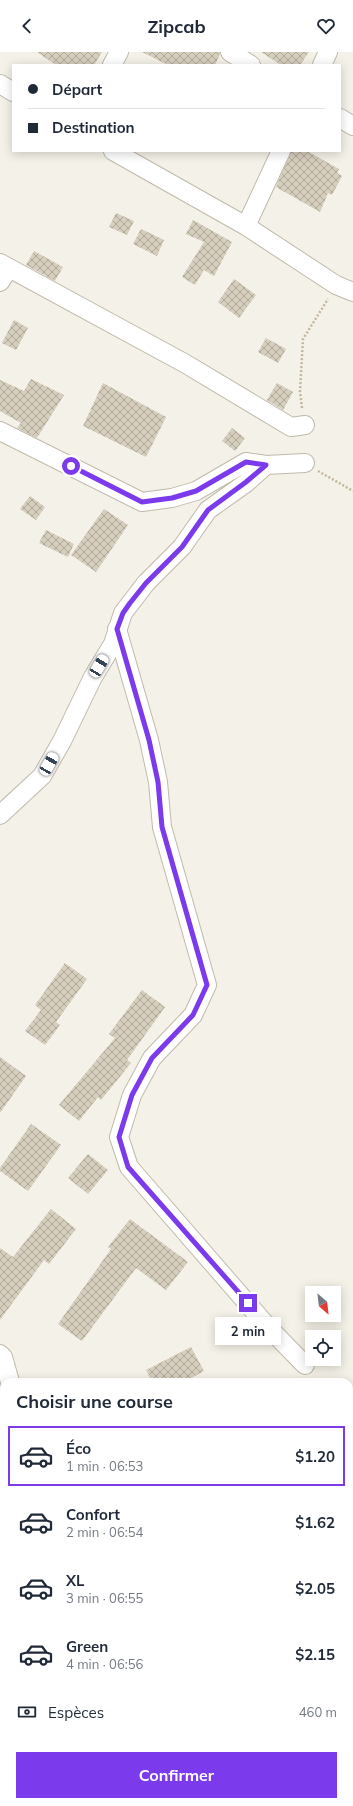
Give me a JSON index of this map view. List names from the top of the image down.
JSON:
{
  "north": "bottom right",
  "page": {
    "header": "Zipcab",
    "banner": ["Départ", "Destination"],
    "bubble": "2 min",
    "heading": "Choisir une course",
    "list": [
      {
        "name": "Éco",
        "note": "1 min · 06:53",
        "value": "$1.20"
      },
      {
        "name": "Confort",
        "note": "2 min · 06:54",
        "value": "$1.62"
      },
      {
        "name": "XL",
        "note": "3 min · 06:55",
        "value": "$2.05"
      },
      {
        "name": "Green",
        "note": "4 min · 06:56",
        "value": "$2.15"
      }
    ],
    "pay": ["Espèces", "460 m"],
    "buttons": "Confirmer"
  }
}
